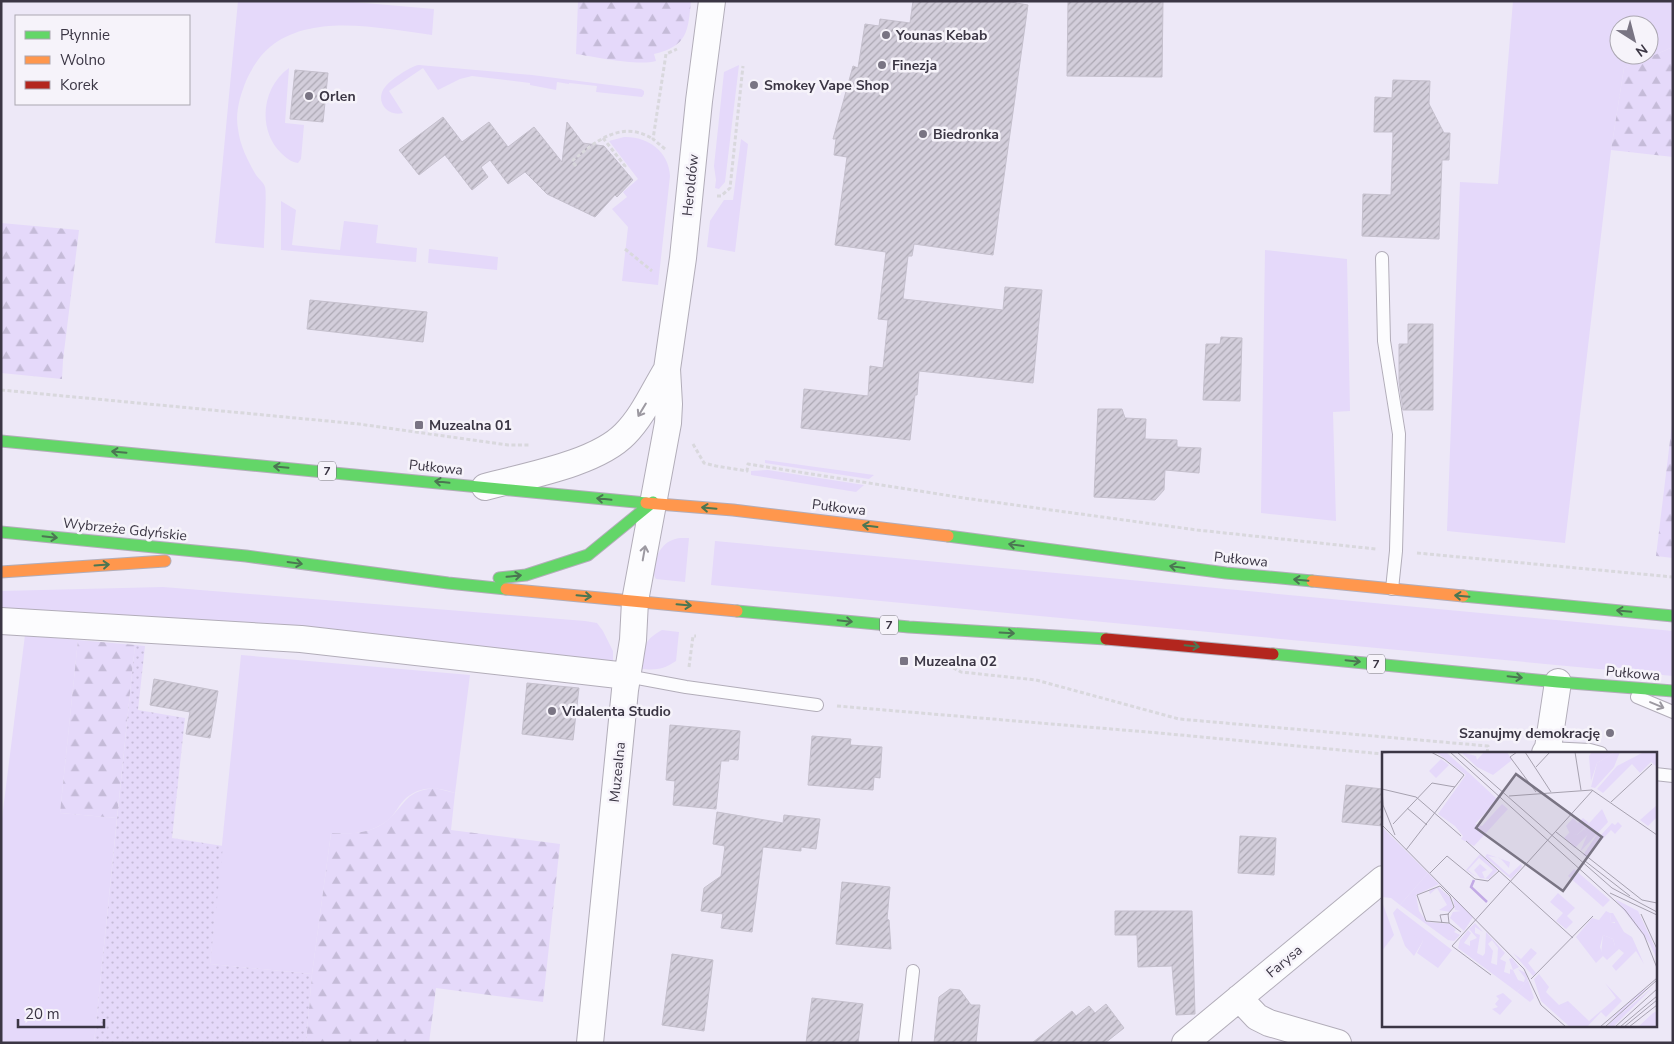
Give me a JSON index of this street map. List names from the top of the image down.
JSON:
{
  "streets": {
    "highway": ["Pułkowa", "7", "Wybrzeże Gdyńskie"],
    "street": ["Heroldów", "Muzealna", "Farysa"]
  },
  "crossings": [
    ["Heroldów", "Pułkowa"],
    ["Heroldów", "Muzealna"],
    ["Pułkowa", "Wybrzeże Gdyńskie"],
    ["Pułkowa", "Muzealna"]
  ],
  "places": {
    "other": [
      "Younas Kebab",
      "Finezja",
      "Smokey Vape Shop",
      "Orlen",
      "Biedronka",
      "Vidalenta Studio",
      "Szanujmy demokrację"
    ],
    "transit": ["Muzealna 01", "Muzealna 02"]
  },
  "legend": ["Płynnie", "Wolno", "Korek"],
  "scale_bar": "20 m",
  "north": "bottom right"
}
